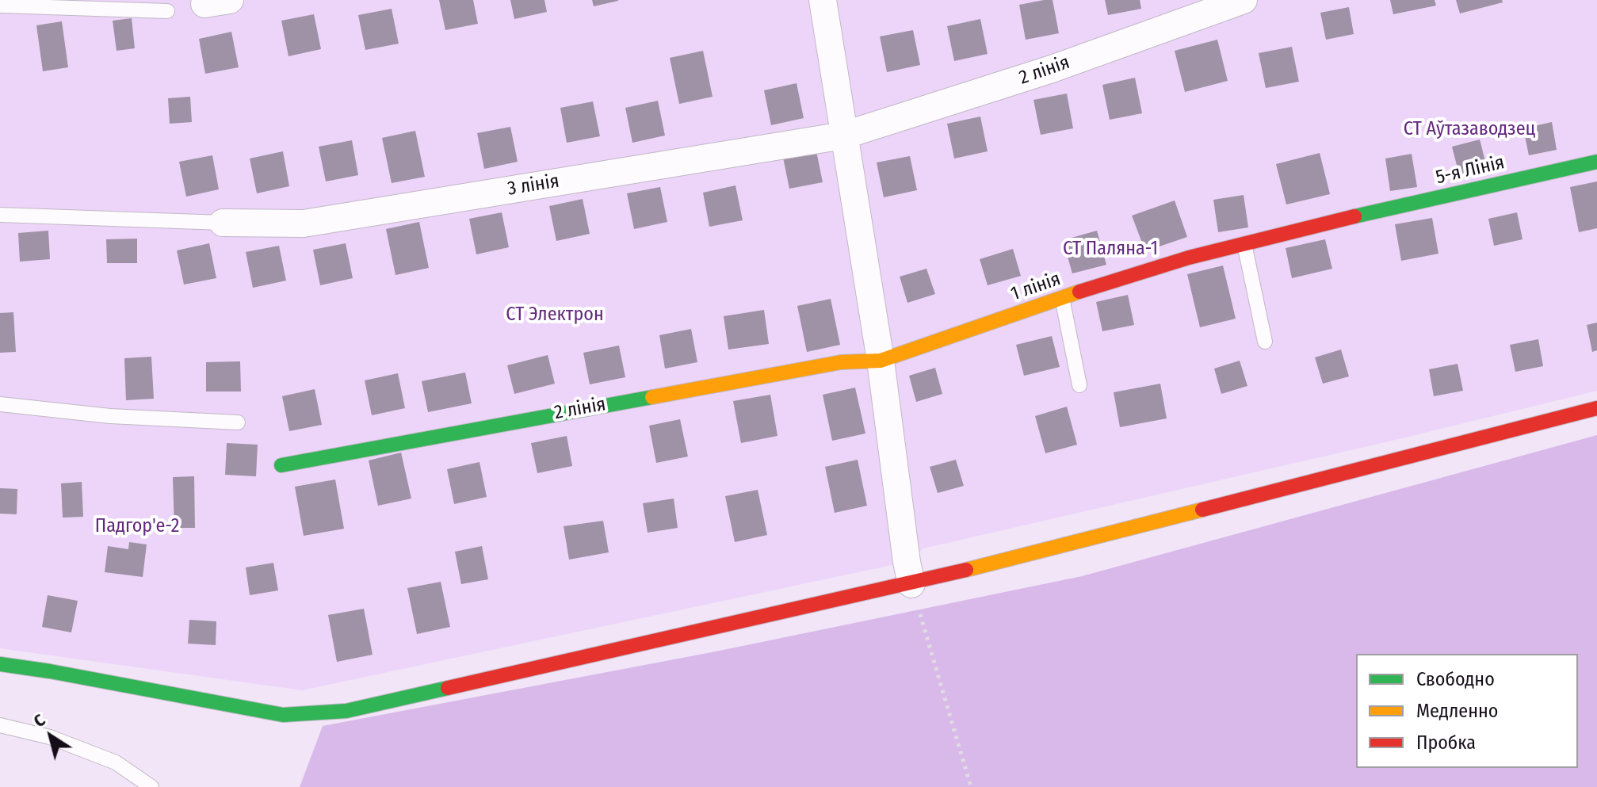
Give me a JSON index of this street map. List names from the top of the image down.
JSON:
{
  "streets": {
    "street": [
      "2 лінія",
      "5-я Лінія",
      "3 лінія",
      "1 лінія"
    ]
  },
  "crossings": [
    ["2 лінія", "3 лінія"],
    ["2 лінія", "1 лінія"],
    ["5-я Лінія", "1 лінія"]
  ],
  "parks": [
    "СТ Аўтазаводзец",
    "СТ Паляна-1",
    "СТ Электрон",
    "Падгор'е-2"
  ],
  "legend": ["Свободно", "Медленно", "Пробка"],
  "north": "top left"
}
